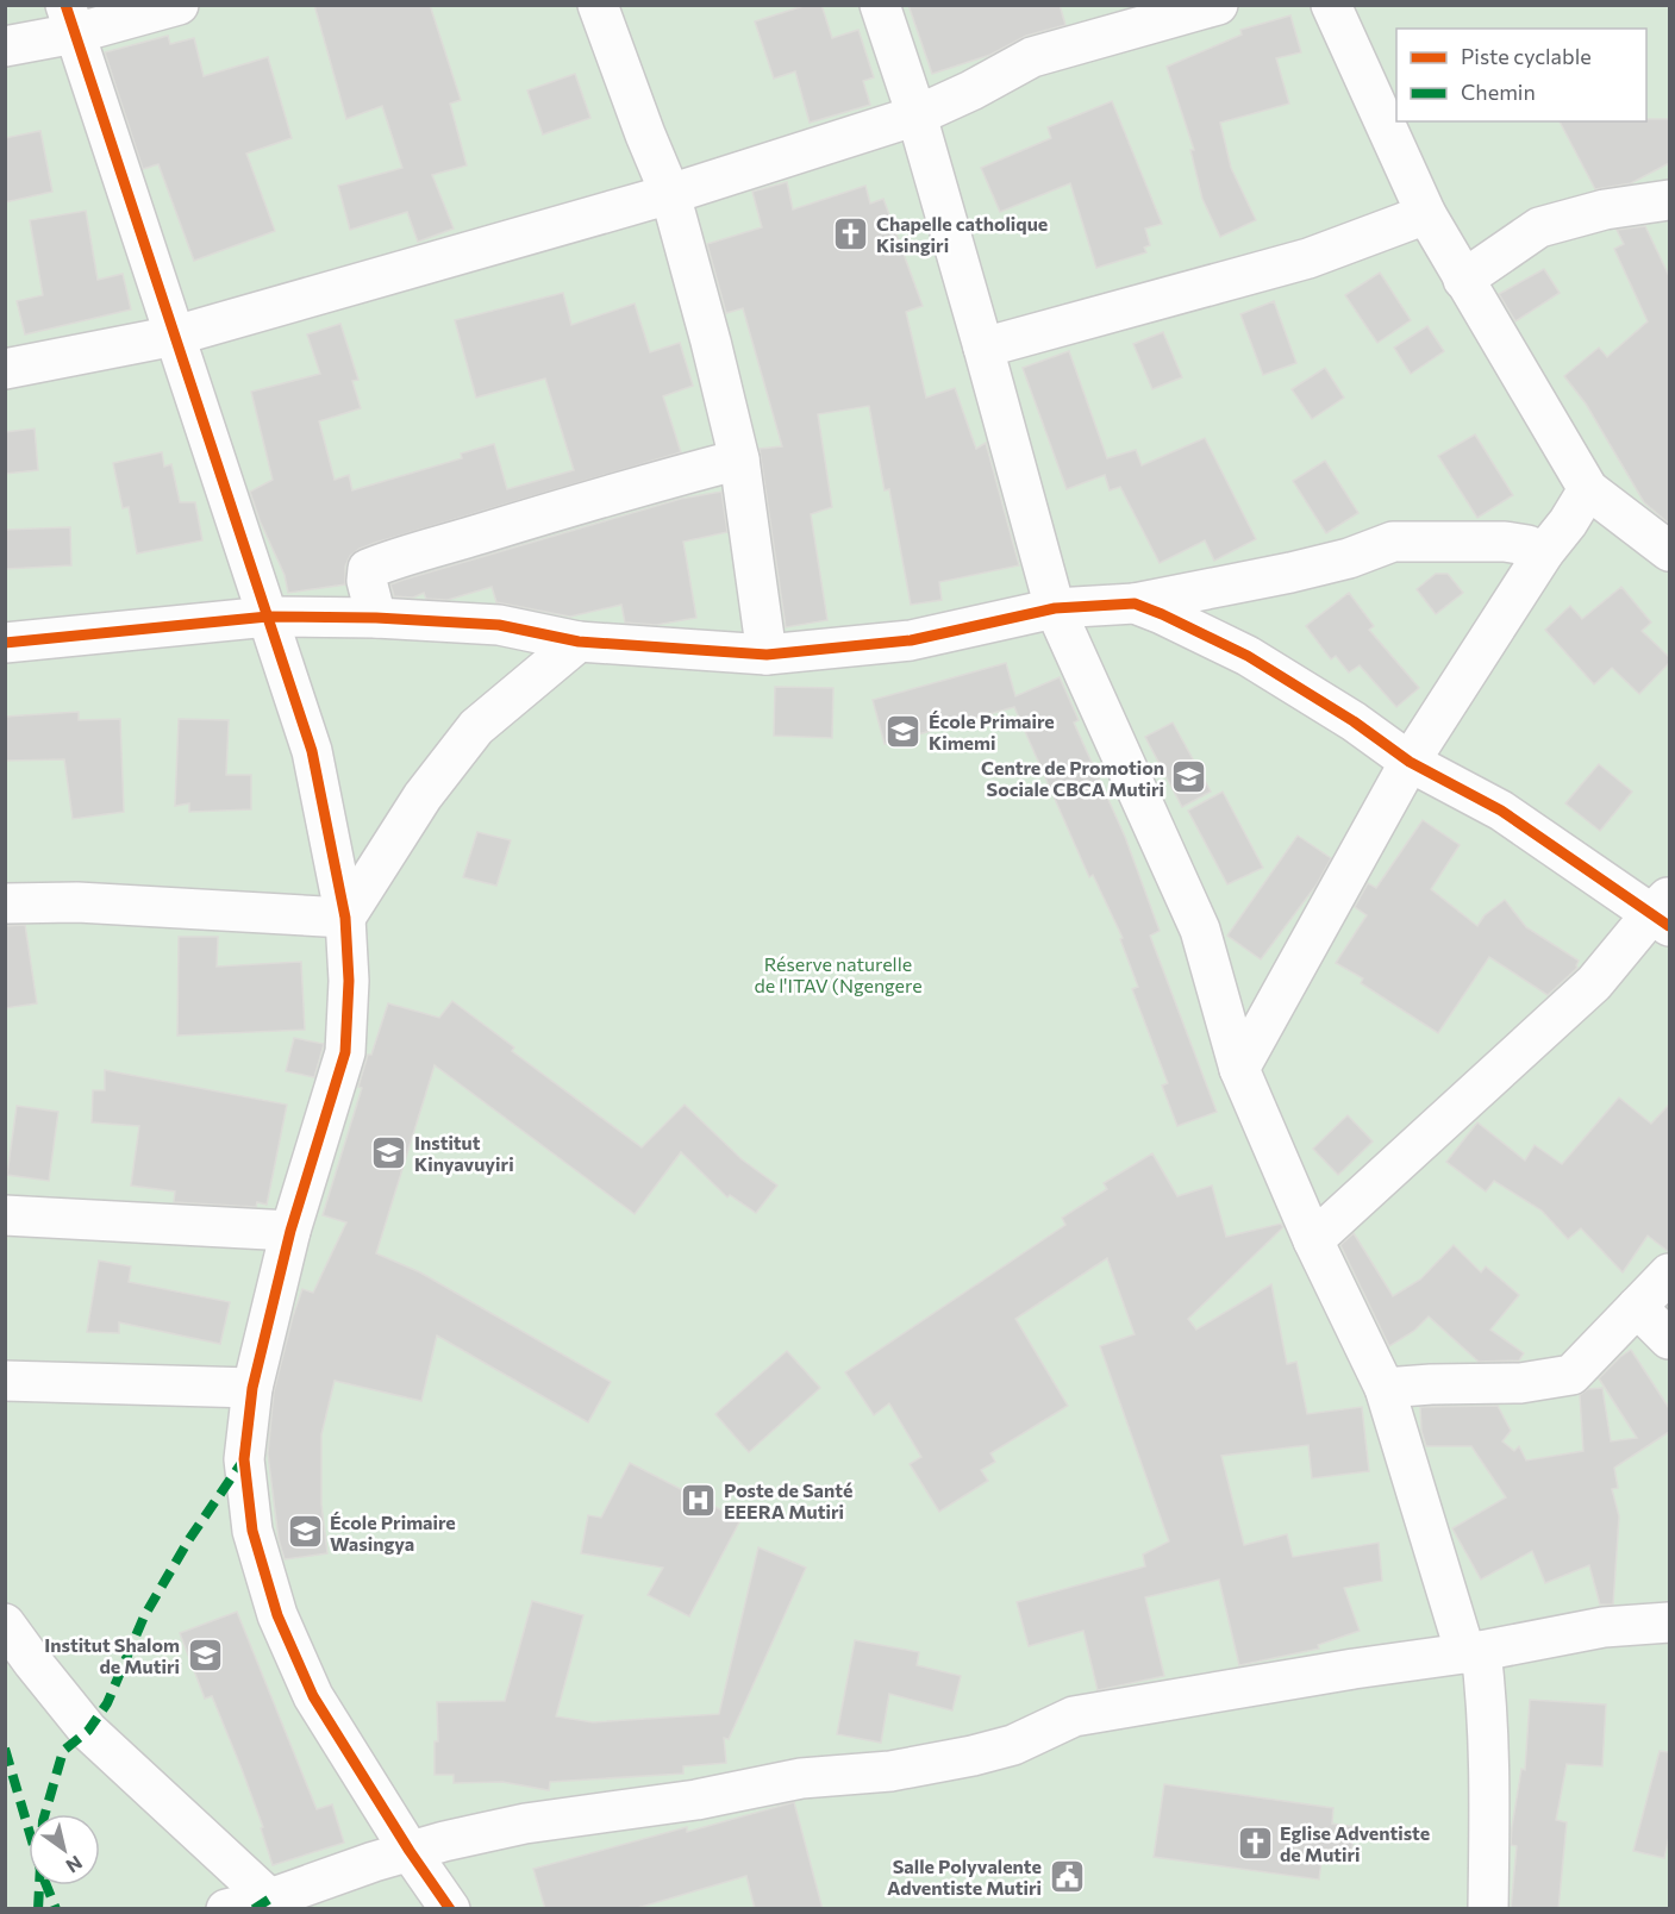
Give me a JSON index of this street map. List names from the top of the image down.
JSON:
{
  "parks": ["Réserve naturelle de l'ITAV (Ngengere"],
  "places": {
    "church": ["Chapelle catholique Kisingiri", "Eglise Adventiste de Mutiri"],
    "school or university": [
      "École Primaire Kimemi",
      "Centre de Promotion Sociale CBCA Mutiri",
      "Institut Kinyavuyiri",
      "École Primaire Wasingya",
      "Institut Shalom de Mutiri"
    ],
    "hospital": ["Poste de Santé EEERA Mutiri"],
    "public building": ["Salle Polyvalente Adventiste Mutiri"]
  },
  "legend": ["Piste cyclable", "Chemin"],
  "north": "bottom right"
}
